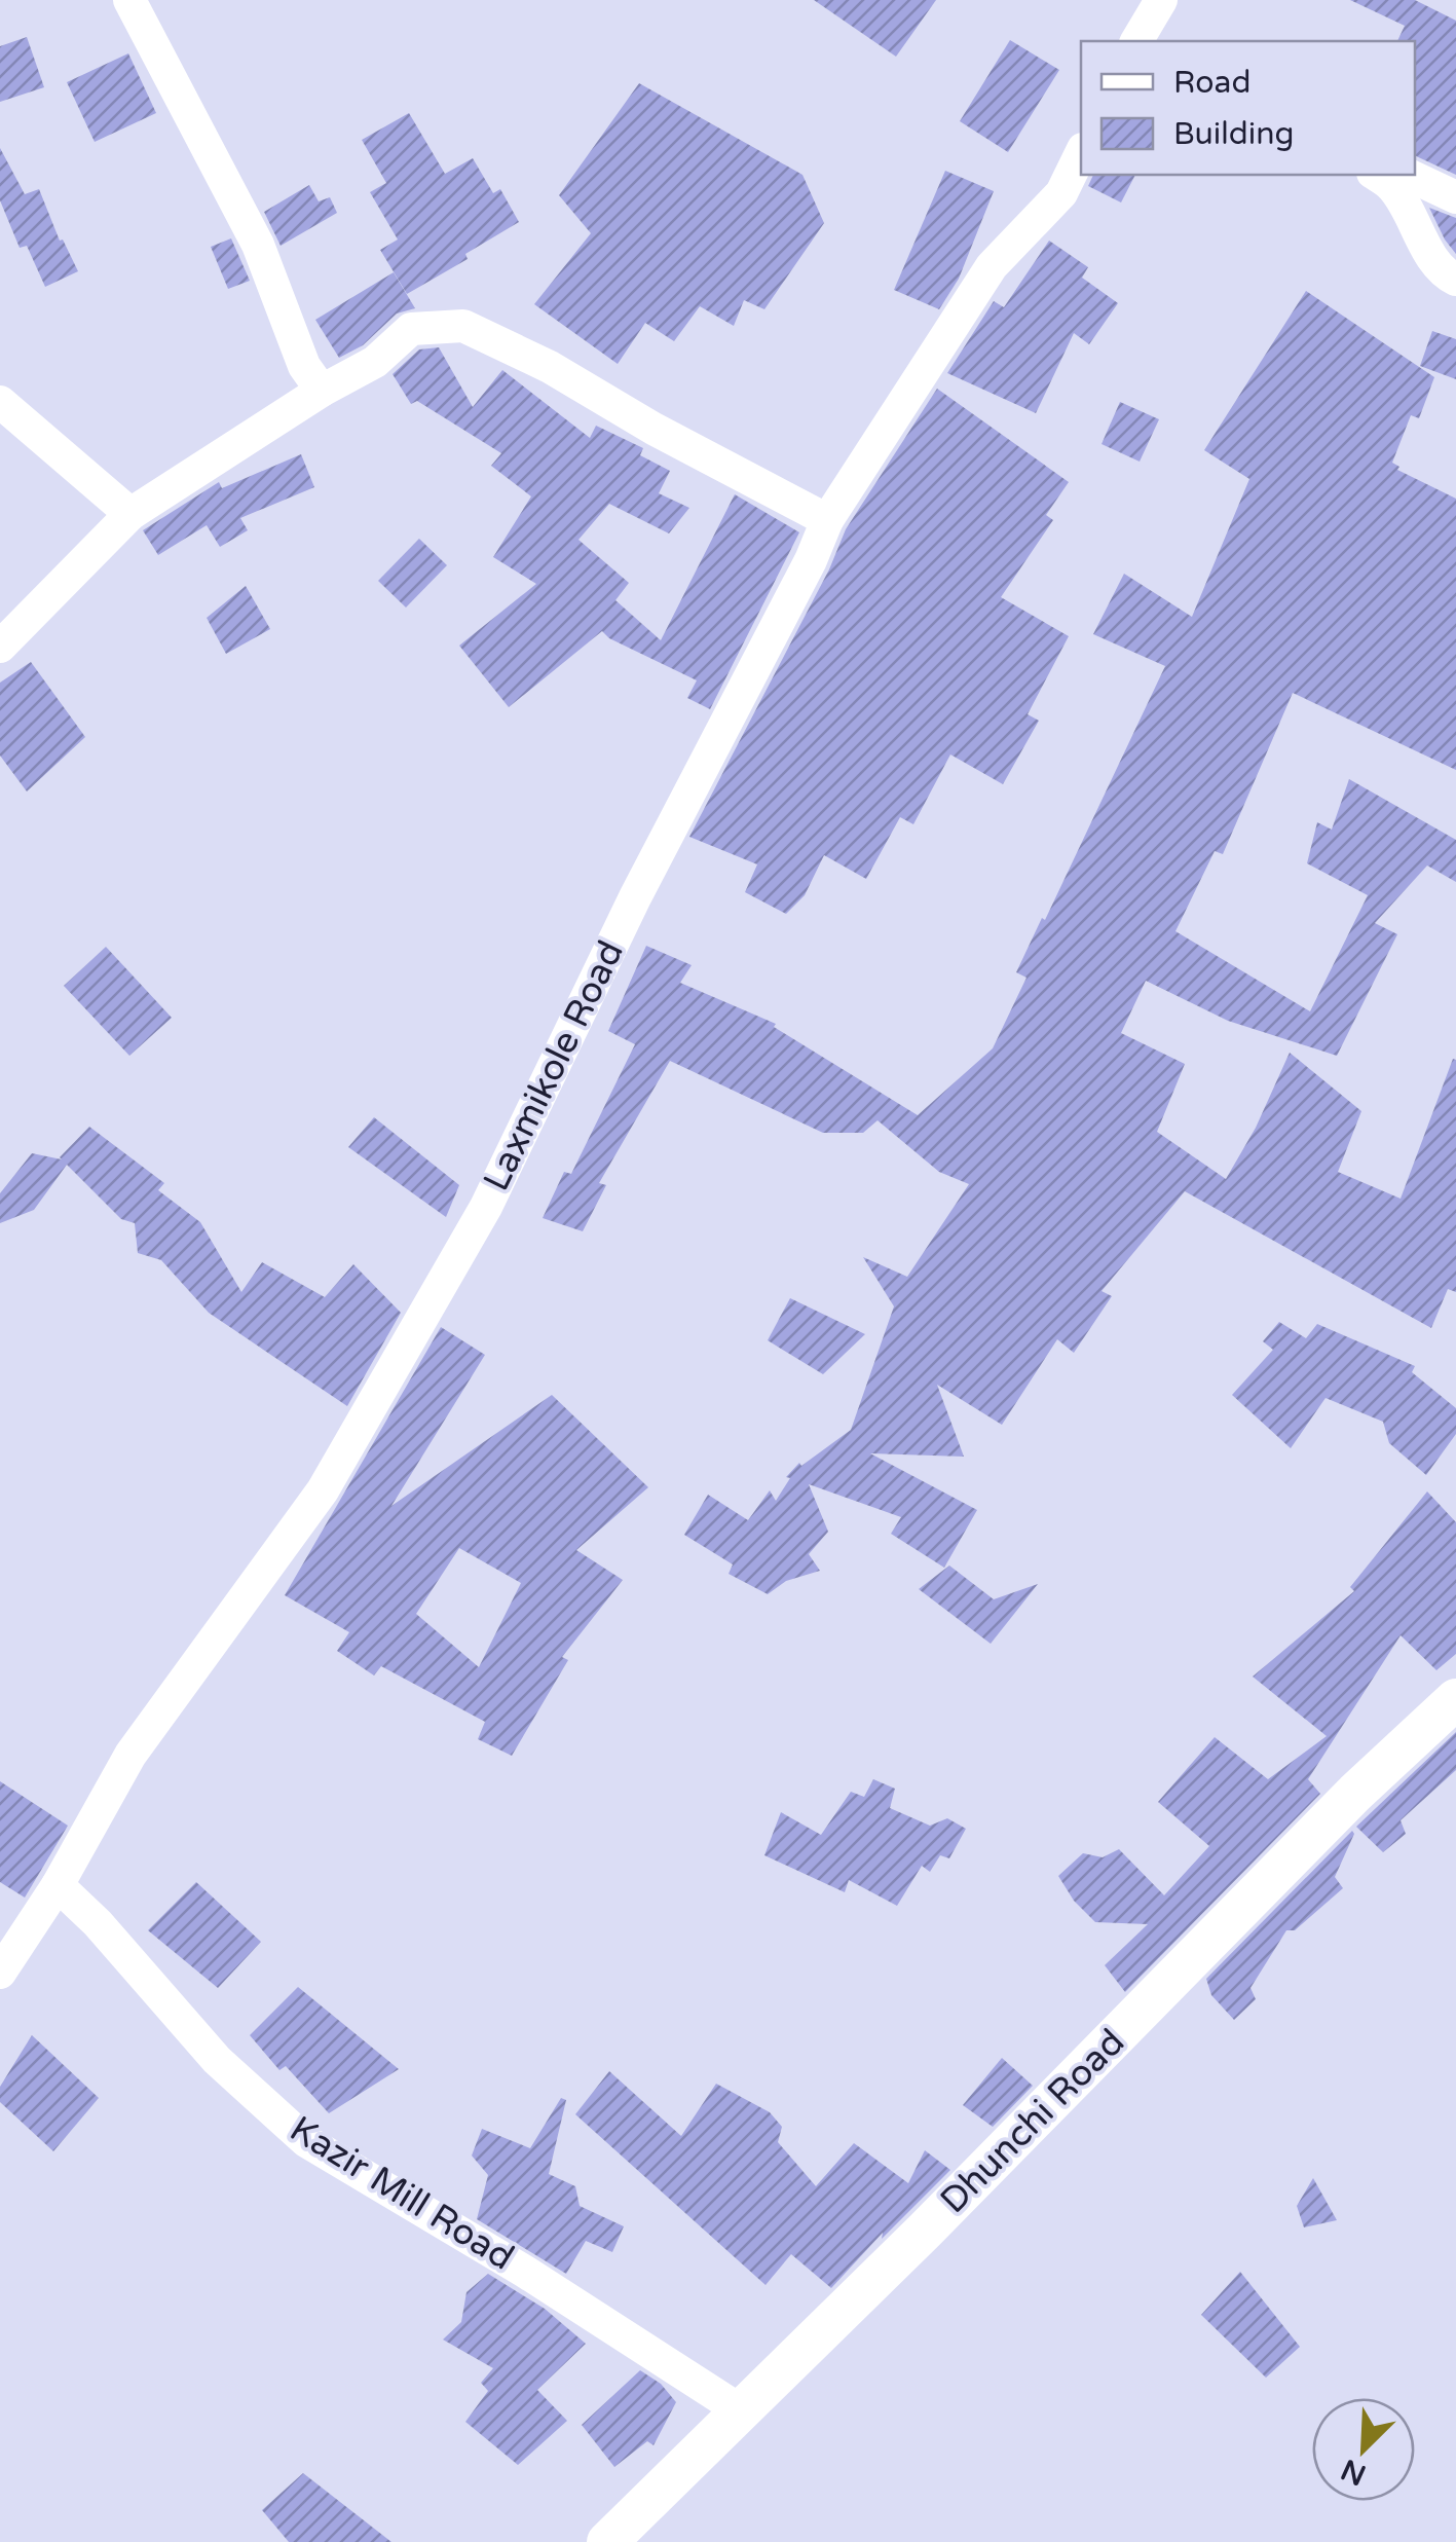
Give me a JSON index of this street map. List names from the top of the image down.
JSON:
{
  "streets": {
    "street": ["Laxmikole Road", "Dhunchi Road", "Kazir Mill Road"]
  },
  "crossings": [
    ["Laxmikole Road", "Kazir Mill Road"],
    ["Dhunchi Road", "Kazir Mill Road"]
  ],
  "legend": ["Road", "Building"],
  "north": "bottom left"
}
